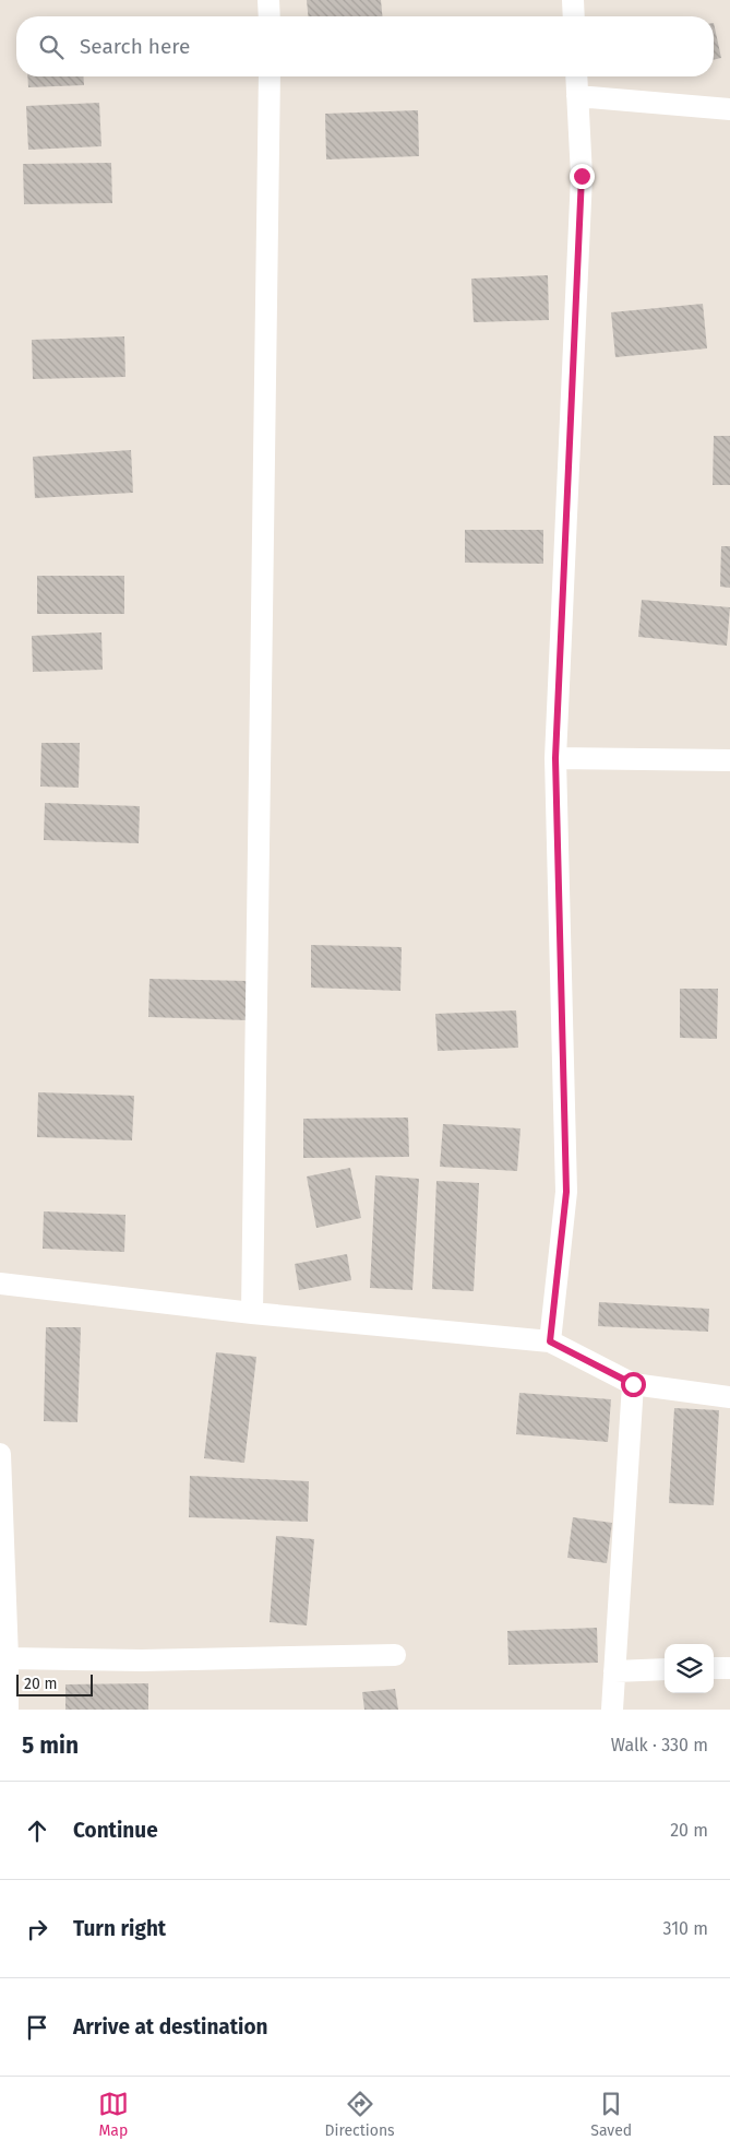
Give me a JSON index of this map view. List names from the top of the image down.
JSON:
{
  "scale_bar": "20 m",
  "page": {
    "search": "Search here",
    "scale": "20 m",
    "heading": ["5 min", "Walk · 330 m"],
    "list": [
      ["Continue", "20 m"],
      ["Turn right", "310 m"],
      "Arrive at destination"
    ],
    "nav": ["Map", "Directions", "Saved"]
  }
}
